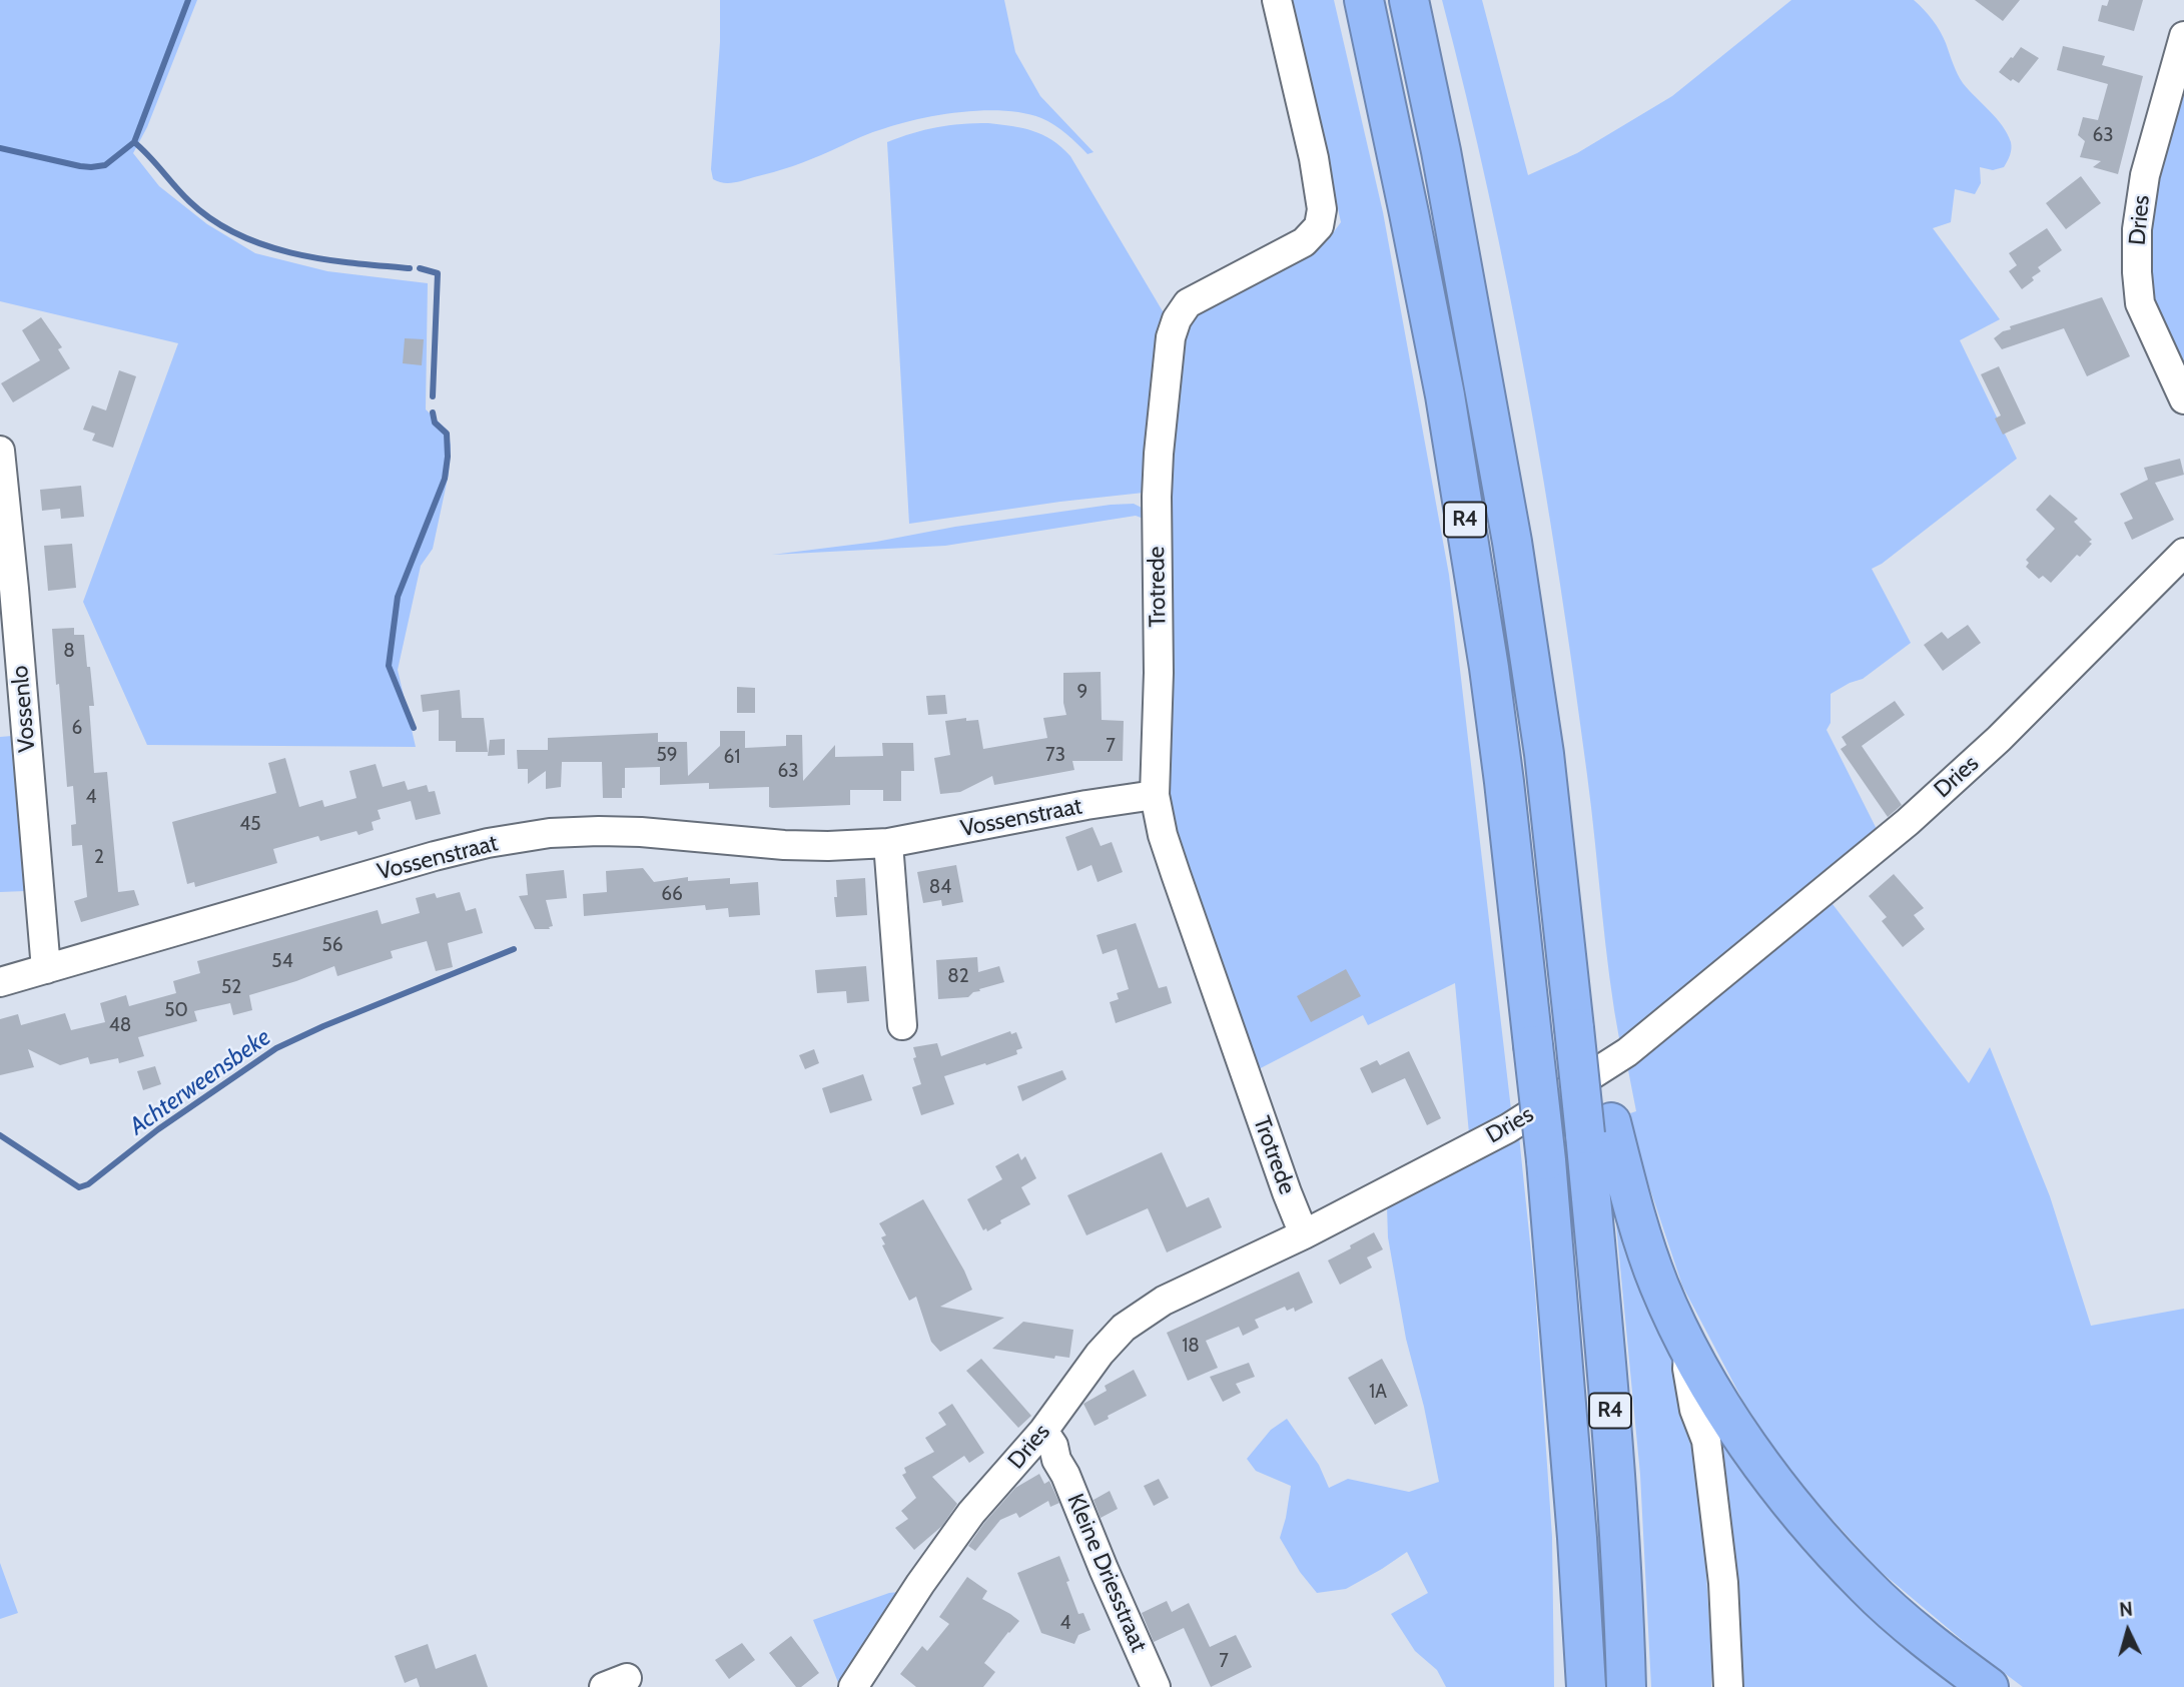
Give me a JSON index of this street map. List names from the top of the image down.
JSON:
{
  "streets": {
    "highway": ["R4"],
    "street": [
      "Dries",
      "Trotrede",
      "Vossenlo",
      "Vossenstraat",
      "Kleine Driesstraat"
    ]
  },
  "crossings": [
    ["Dries", "Trotrede"],
    ["Dries", "Kleine Driesstraat"],
    ["Trotrede", "Vossenstraat"],
    ["Vossenlo", "Vossenstraat"]
  ],
  "water": ["Achterweensbeke"],
  "house_numbers": [
    "63",
    "8",
    "9",
    "6",
    "7",
    "59",
    "73",
    "61",
    "63",
    "4",
    "45",
    "2",
    "84",
    "66",
    "56",
    "54",
    "82",
    "52",
    "50",
    "48",
    "18",
    "1A",
    "4",
    "7"
  ],
  "north": "top"
}
